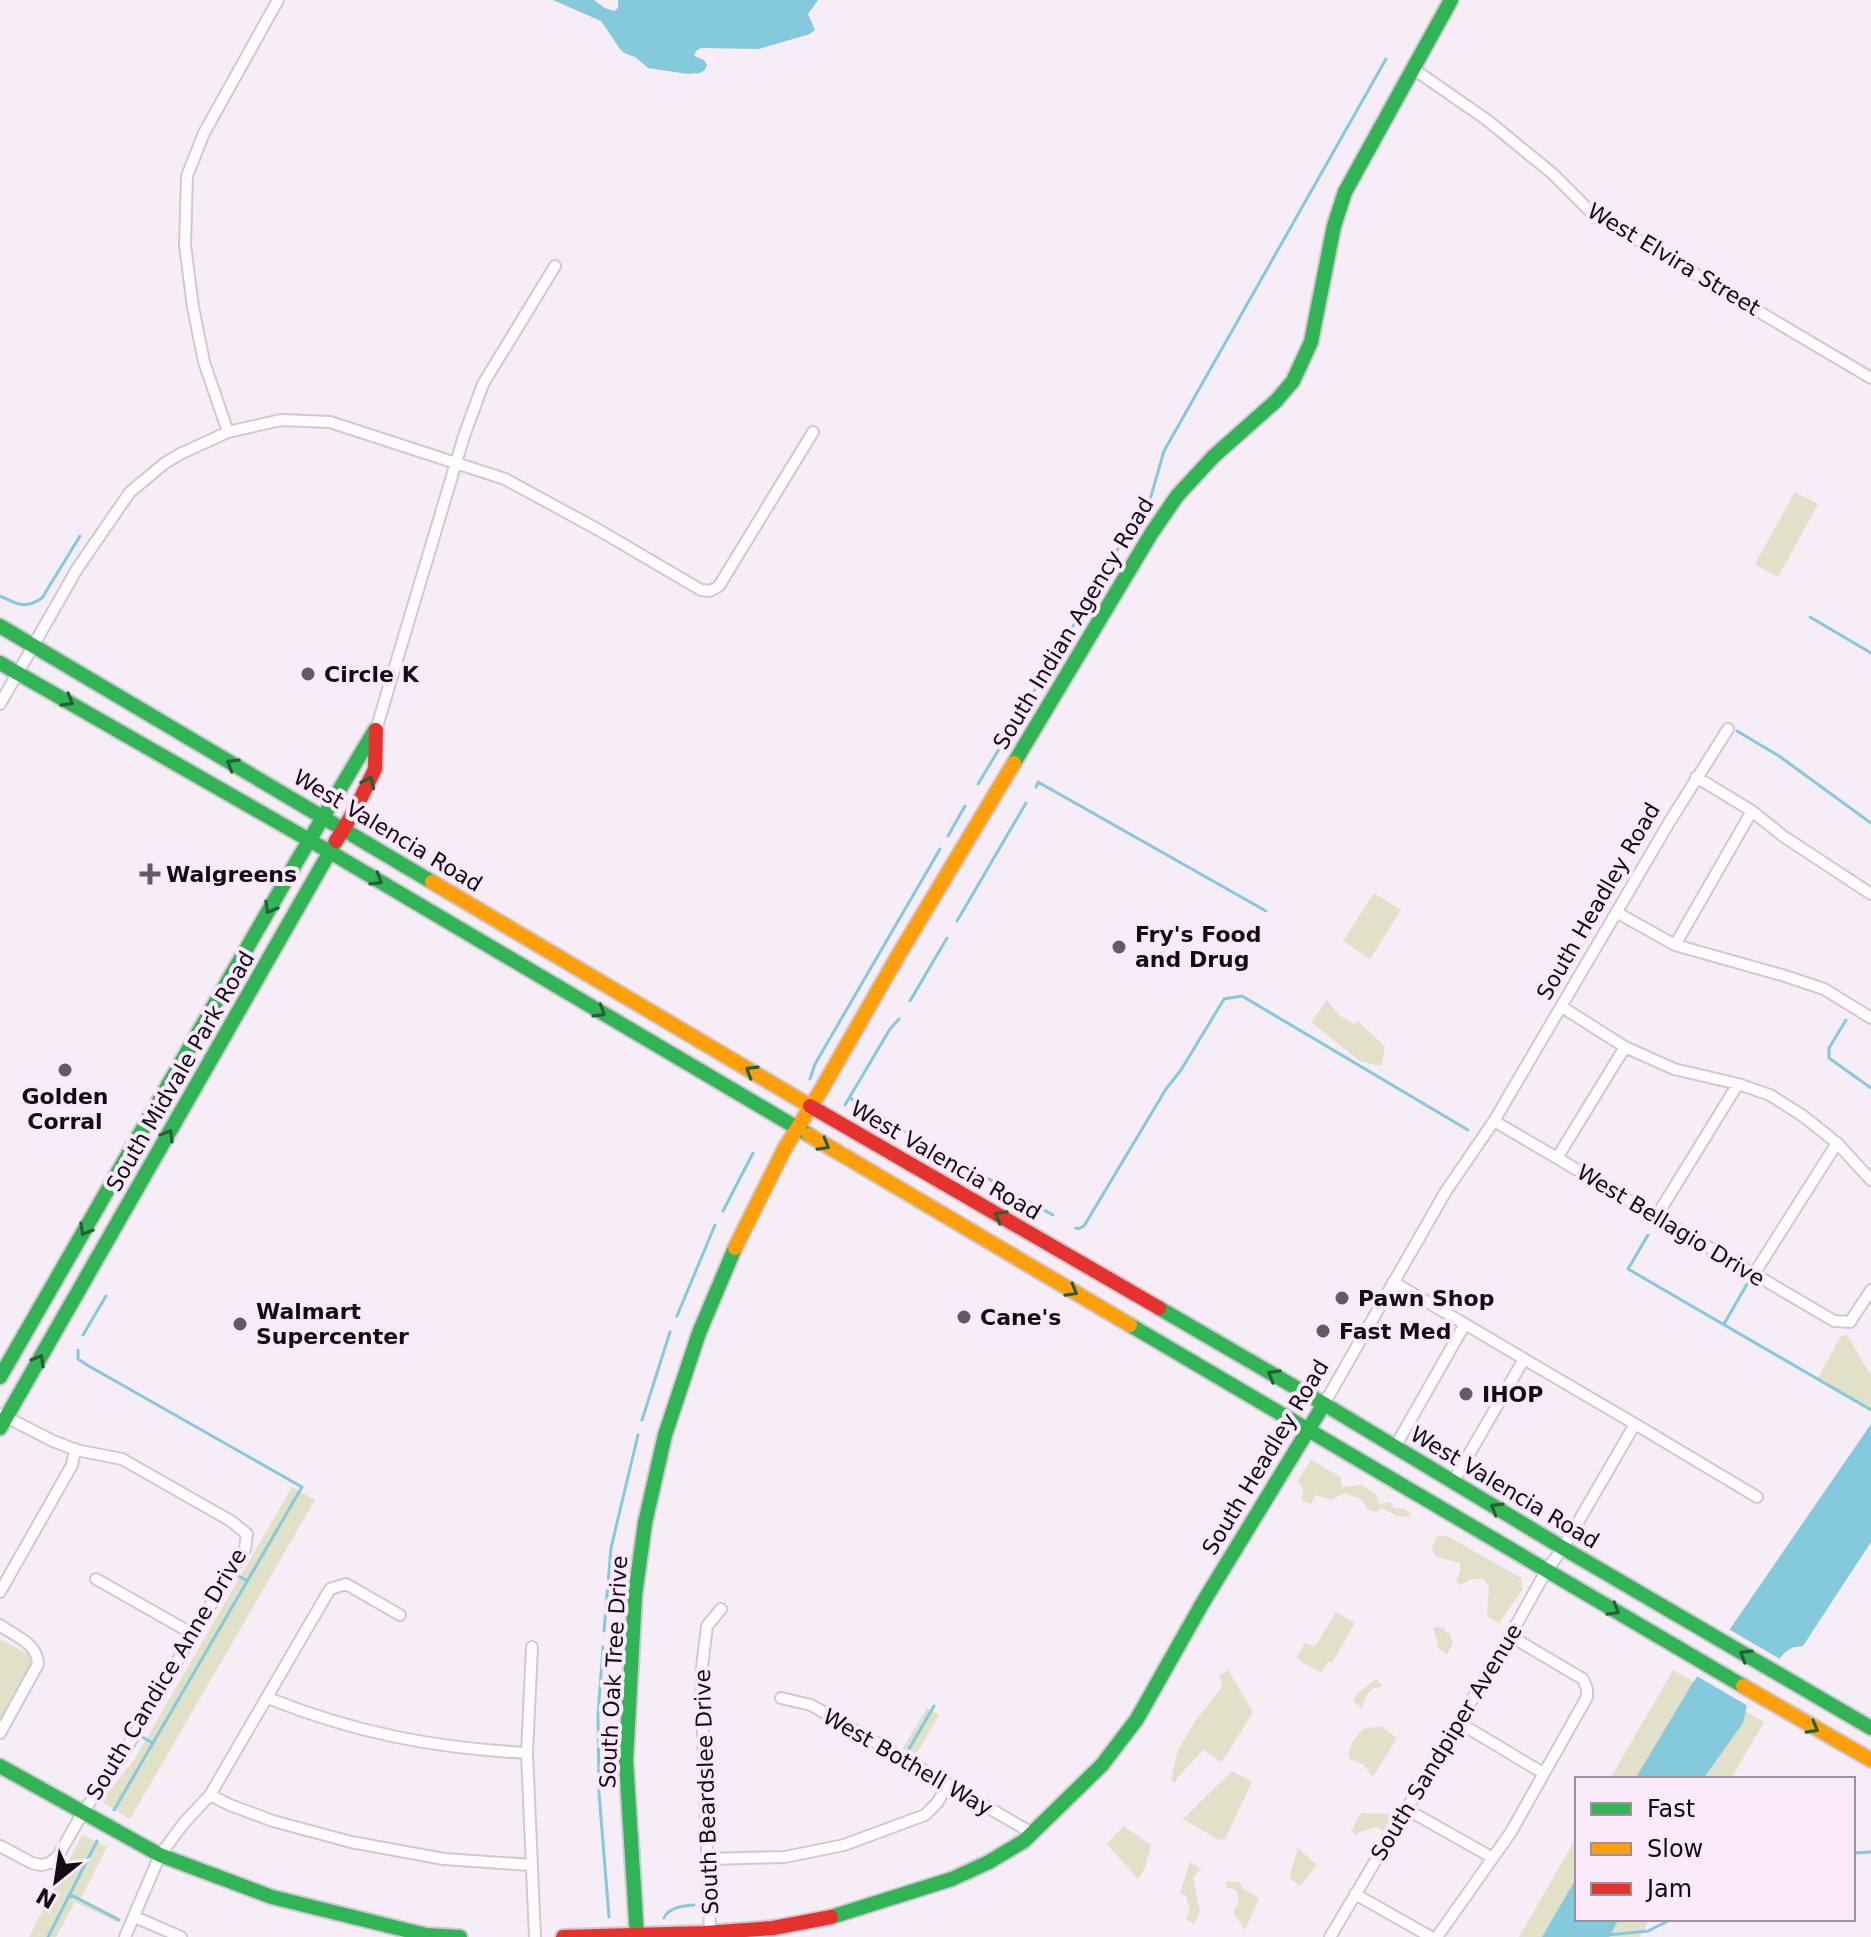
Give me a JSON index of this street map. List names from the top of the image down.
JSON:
{
  "streets": {
    "main road": [
      "South Indian Agency Road",
      "West Valencia Road",
      "South Headley Road",
      "South Midvale Park Road",
      "South Oak Tree Drive"
    ],
    "street": [
      "West Elvira Street",
      "West Bellagio Drive",
      "South Candice Anne Drive",
      "South Sandpiper Avenue",
      "West Bothell Way",
      "South Beardslee Drive"
    ]
  },
  "crossings": [
    ["West Elvira Street", "South Indian Agency Road"],
    ["South Indian Agency Road", "West Valencia Road"],
    ["South Indian Agency Road", "South Oak Tree Drive"],
    ["West Valencia Road", "South Headley Road"],
    ["West Valencia Road", "South Midvale Park Road"],
    ["West Valencia Road", "South Oak Tree Drive"],
    ["West Valencia Road", "South Sandpiper Avenue"],
    ["South Headley Road", "West Bellagio Drive"],
    ["South Headley Road", "South Oak Tree Drive"],
    ["South Headley Road", "West Bothell Way"],
    ["South Headley Road", "South Beardslee Drive"]
  ],
  "places": {
    "other": [
      "Circle K",
      "Fry's Food and Drug",
      "Golden Corral",
      "Pawn Shop",
      "Cane's",
      "Walmart Supercenter",
      "Fast Med",
      "IHOP"
    ],
    "health": ["Walgreens"]
  },
  "legend": ["Fast", "Slow", "Jam"],
  "north": "bottom left"
}
